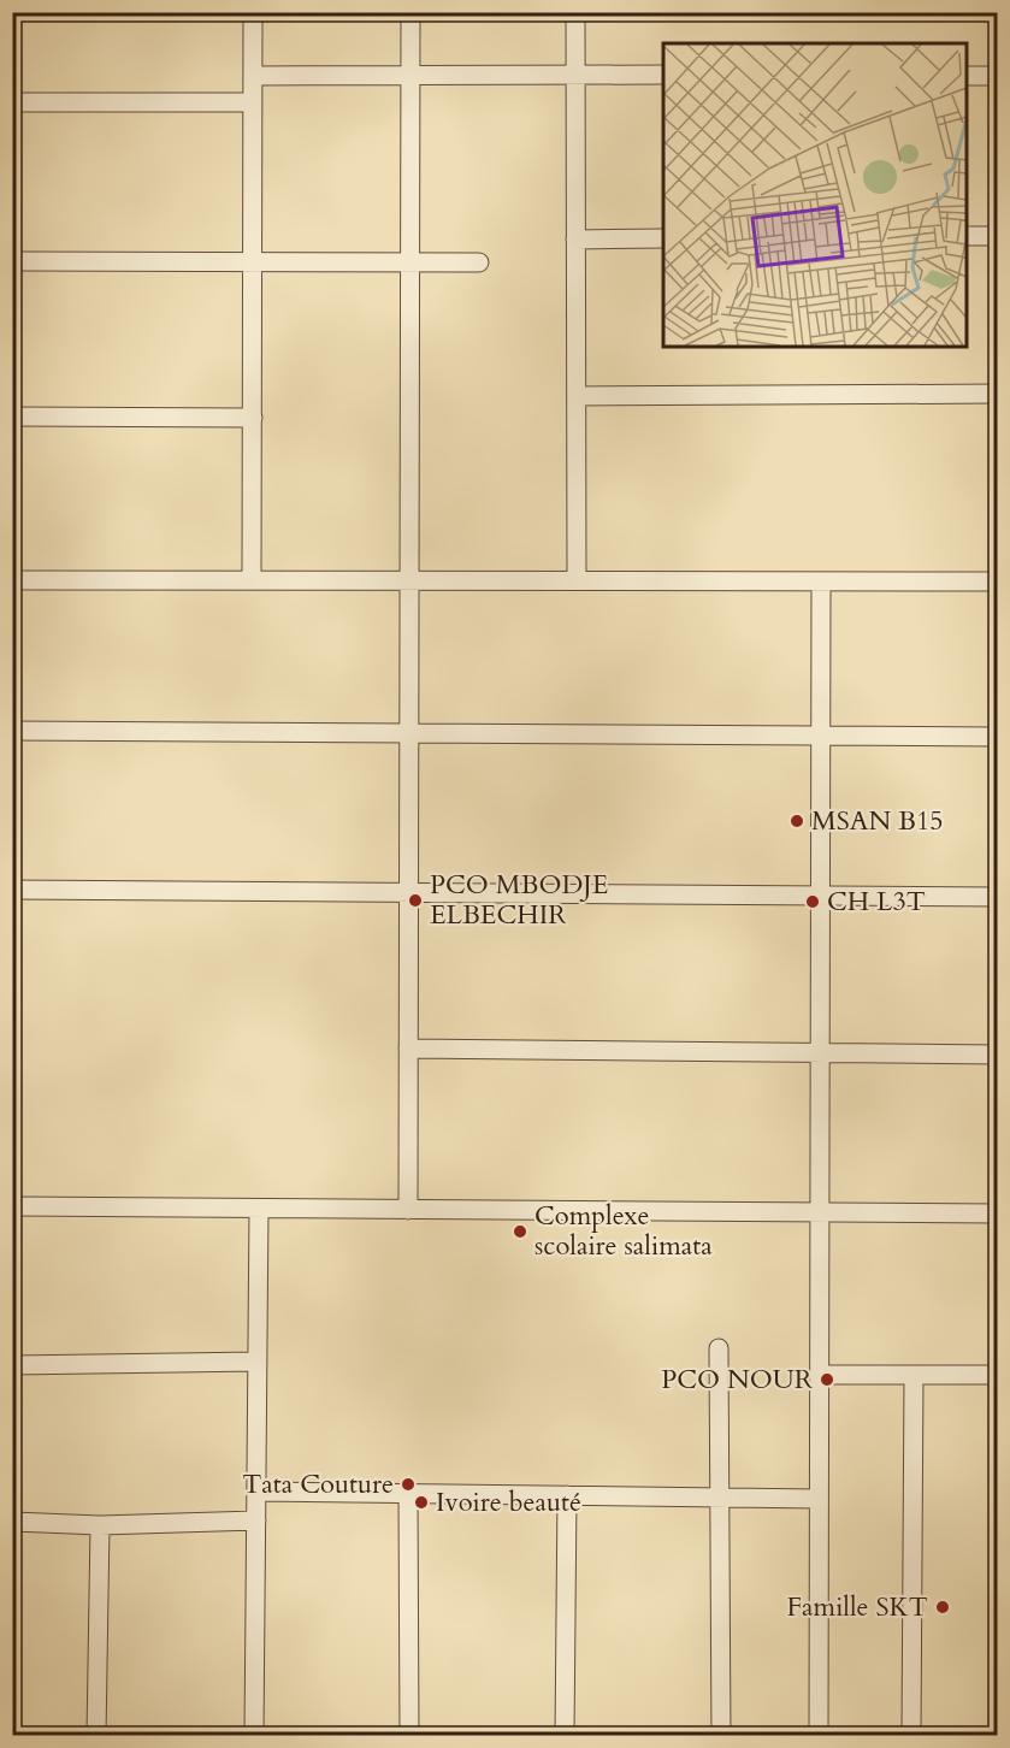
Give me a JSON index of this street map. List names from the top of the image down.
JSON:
{
  "places": [
    "MSAN B15",
    "PCO MBODJE ELBECHIR",
    "CH L3T",
    "Complexe scolaire salimata",
    "PCO NOUR",
    "Tata Couture",
    "Ivoire beauté",
    "Famille SKT"
  ]
}
